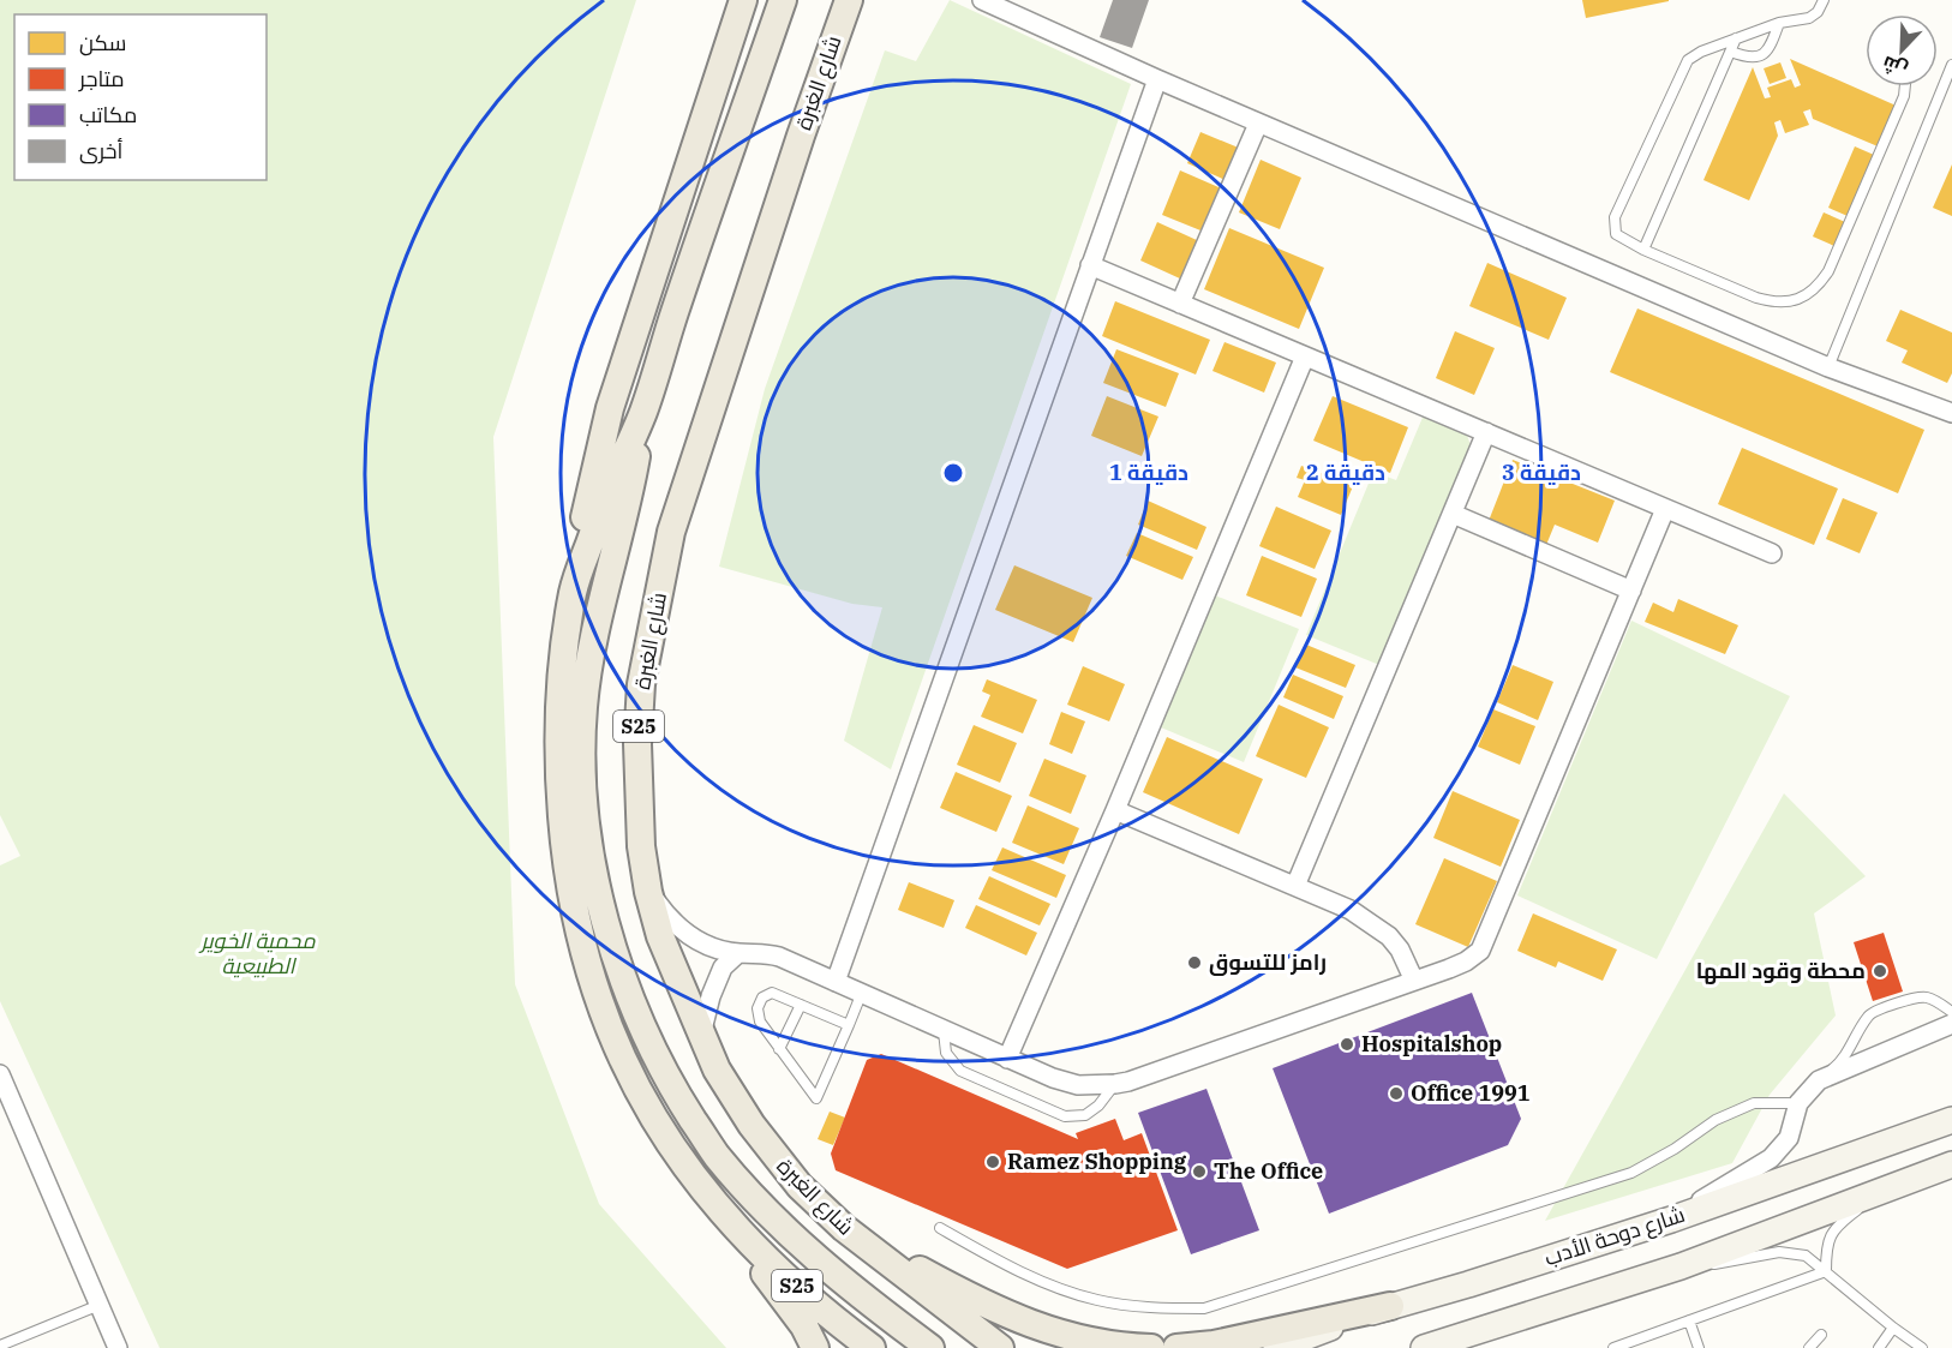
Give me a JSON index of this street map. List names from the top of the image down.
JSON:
{
  "streets": {
    "main road": ["شارع الغبرة", "S25", "شارع دوحة الأدب"]
  },
  "parks": ["محمية الخوير الطبيعية"],
  "places": [
    "رامز للتسوق",
    "محطة وقود المها",
    "Hospitalshop",
    "Office 1991",
    "Ramez Shopping",
    "The Office"
  ],
  "legend": [
    "سكن",
    "متاجر",
    "مكاتب",
    "أخرى"
  ],
  "north": "bottom left",
  "rings": ["1 دقيقة", "2 دقيقة", "3 دقيقة"]
}
